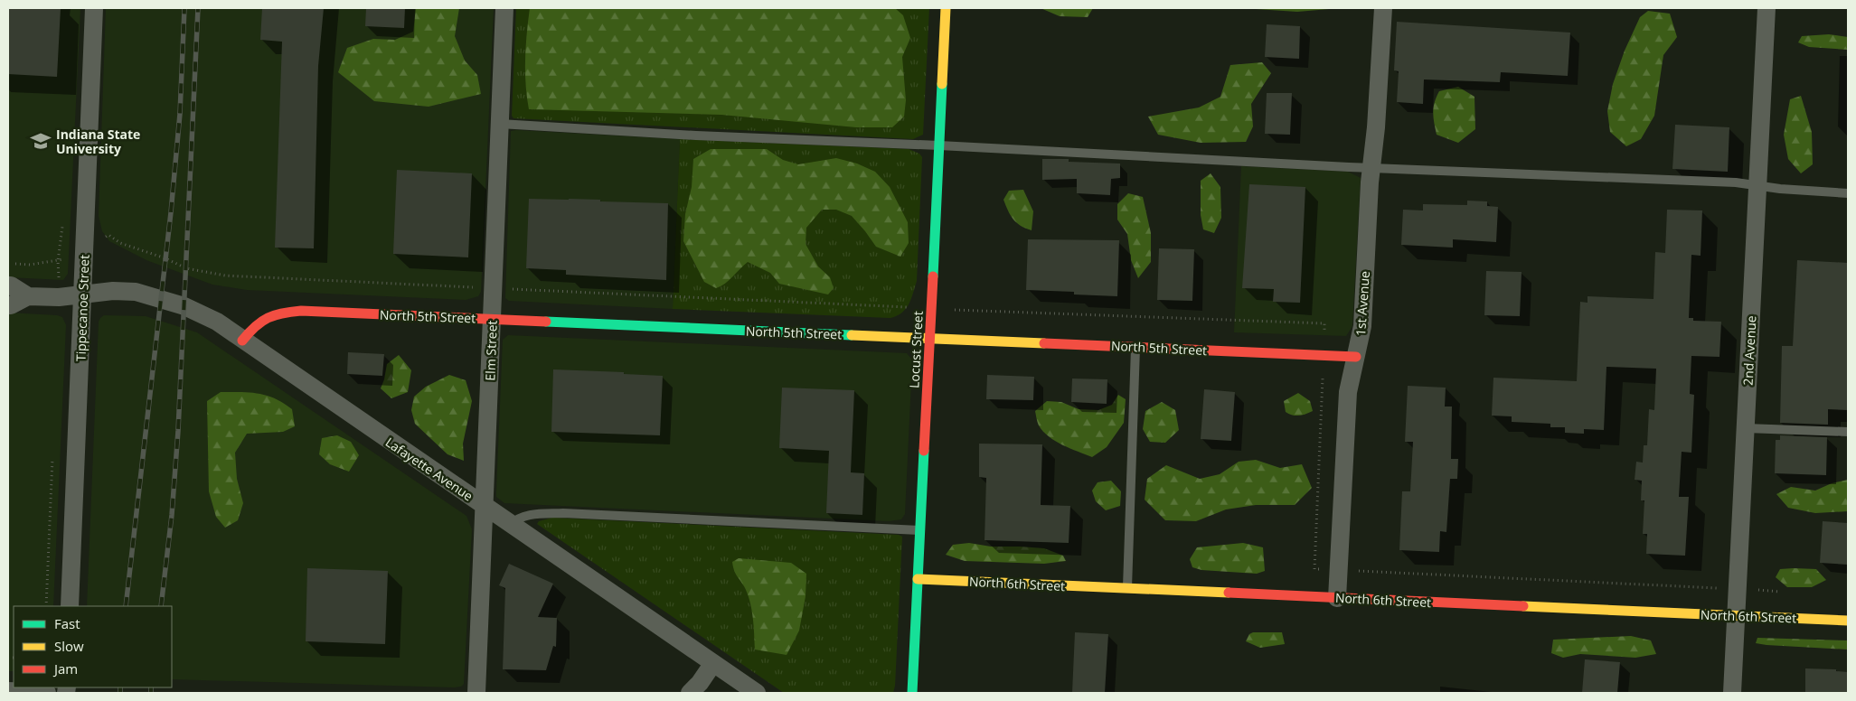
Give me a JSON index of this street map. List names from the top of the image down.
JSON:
{
  "streets": {
    "street": [
      "1st Avenue",
      "Tippecanoe Street",
      "North 5th Street",
      "Locust Street",
      "Elm Street",
      "2nd Avenue",
      "Lafayette Avenue",
      "North 6th Street"
    ]
  },
  "crossings": [
    ["1st Avenue", "North 5th Street"],
    ["1st Avenue", "North 6th Street"],
    ["Tippecanoe Street", "Lafayette Avenue"],
    ["North 5th Street", "Locust Street"],
    ["North 5th Street", "Elm Street"],
    ["North 5th Street", "Lafayette Avenue"],
    ["Locust Street", "North 6th Street"],
    ["Elm Street", "Lafayette Avenue"],
    ["2nd Avenue", "North 6th Street"]
  ],
  "places": {
    "school or university": ["Indiana State University"]
  },
  "legend": ["Fast", "Slow", "Jam"]
}
